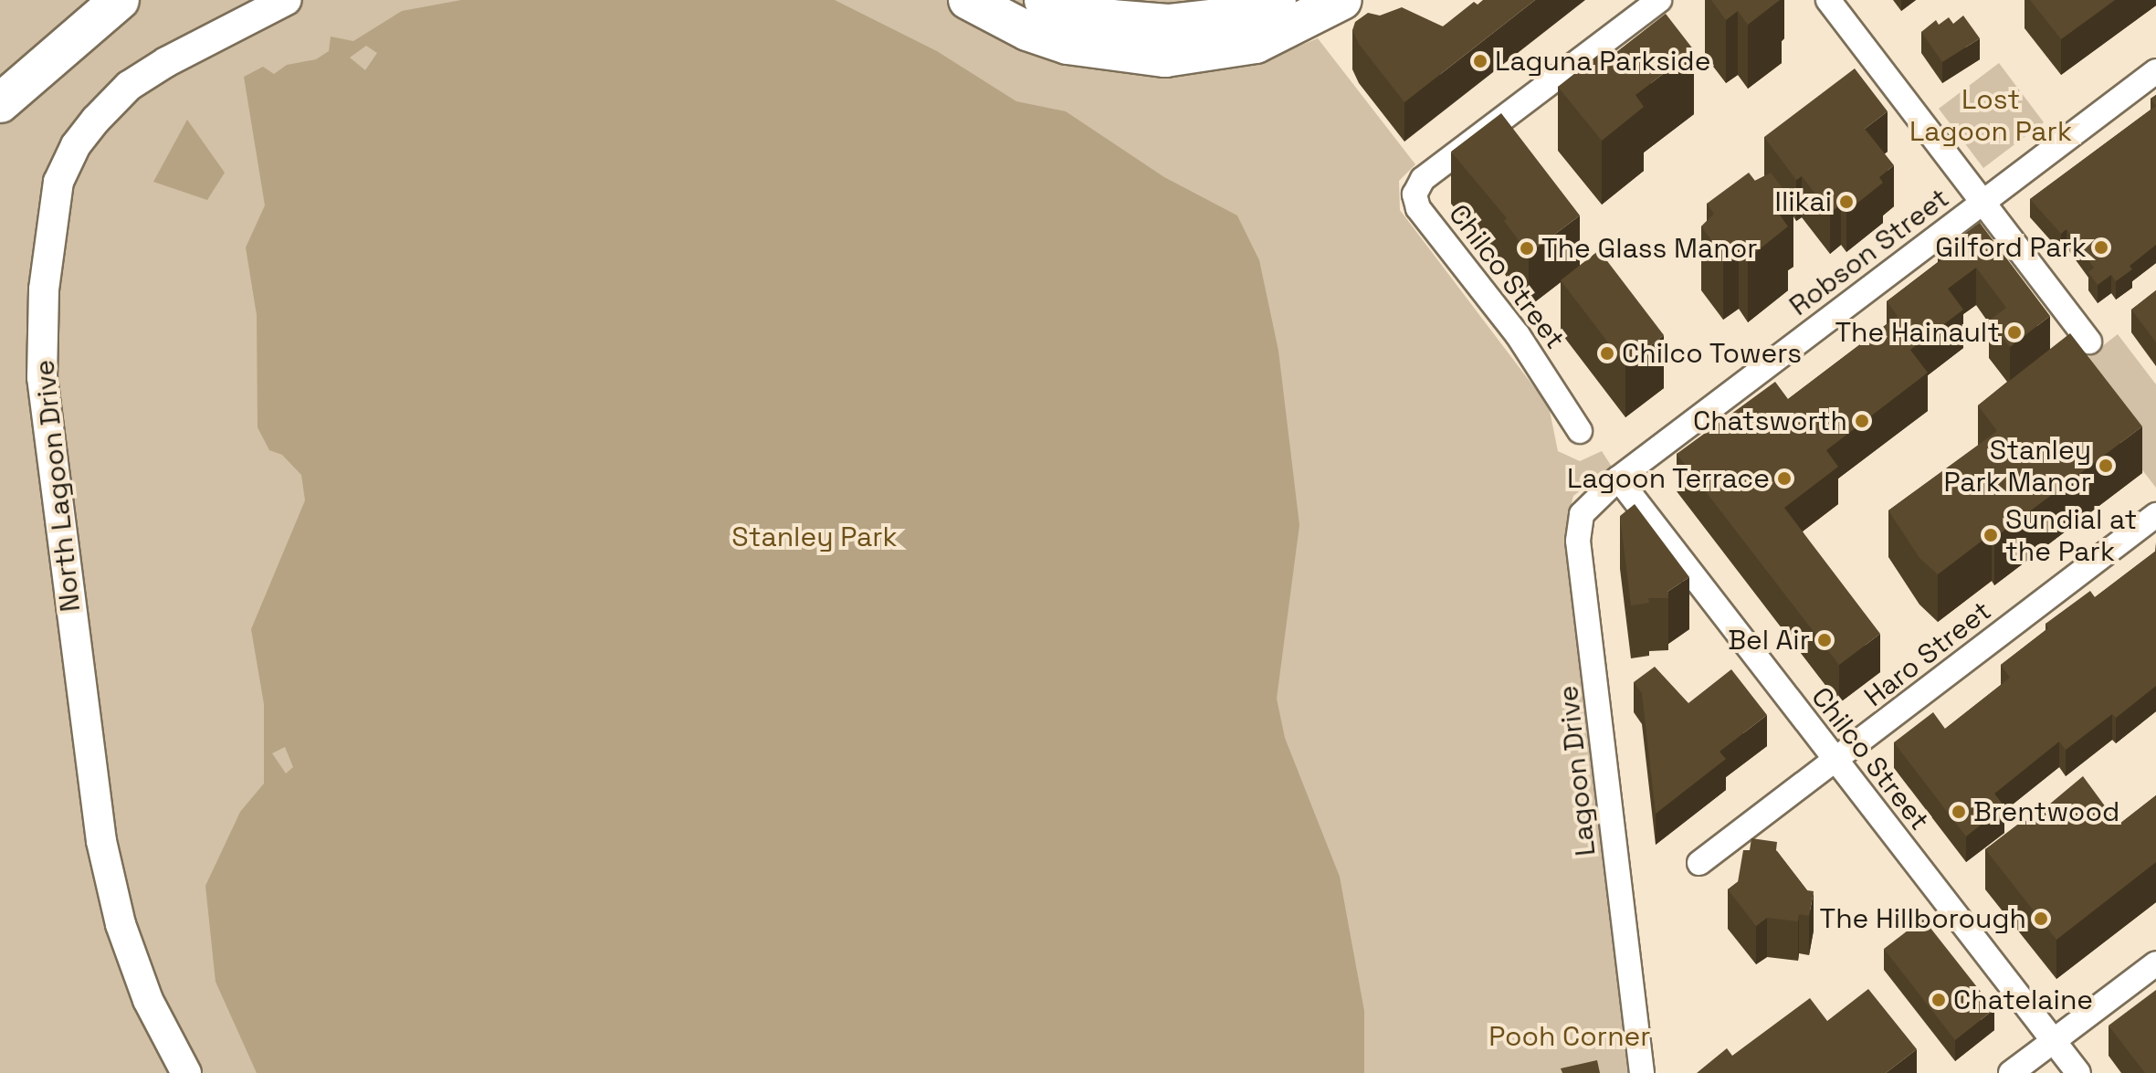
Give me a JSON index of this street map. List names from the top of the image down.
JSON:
{
  "streets": {
    "street": [
      "Robson Street",
      "Chilco Street",
      "North Lagoon Drive",
      "Haro Street",
      "Lagoon Drive"
    ]
  },
  "crossings": [
    ["Robson Street", "Chilco Street"],
    ["Robson Street", "Lagoon Drive"],
    ["Chilco Street", "Haro Street"],
    ["Chilco Street", "Lagoon Drive"]
  ],
  "parks": ["Lost Lagoon Park", "Stanley Park", "Pooh Corner"],
  "places": [
    "Laguna Parkside",
    "Ilikai",
    "Gilford Park",
    "The Glass Manor",
    "The Hainault",
    "Chilco Towers",
    "Chatsworth",
    "Stanley Park Manor",
    "Lagoon Terrace",
    "Sundial at the Park",
    "Bel Air",
    "Brentwood",
    "The Hillborough",
    "Chatelaine"
  ]
}
